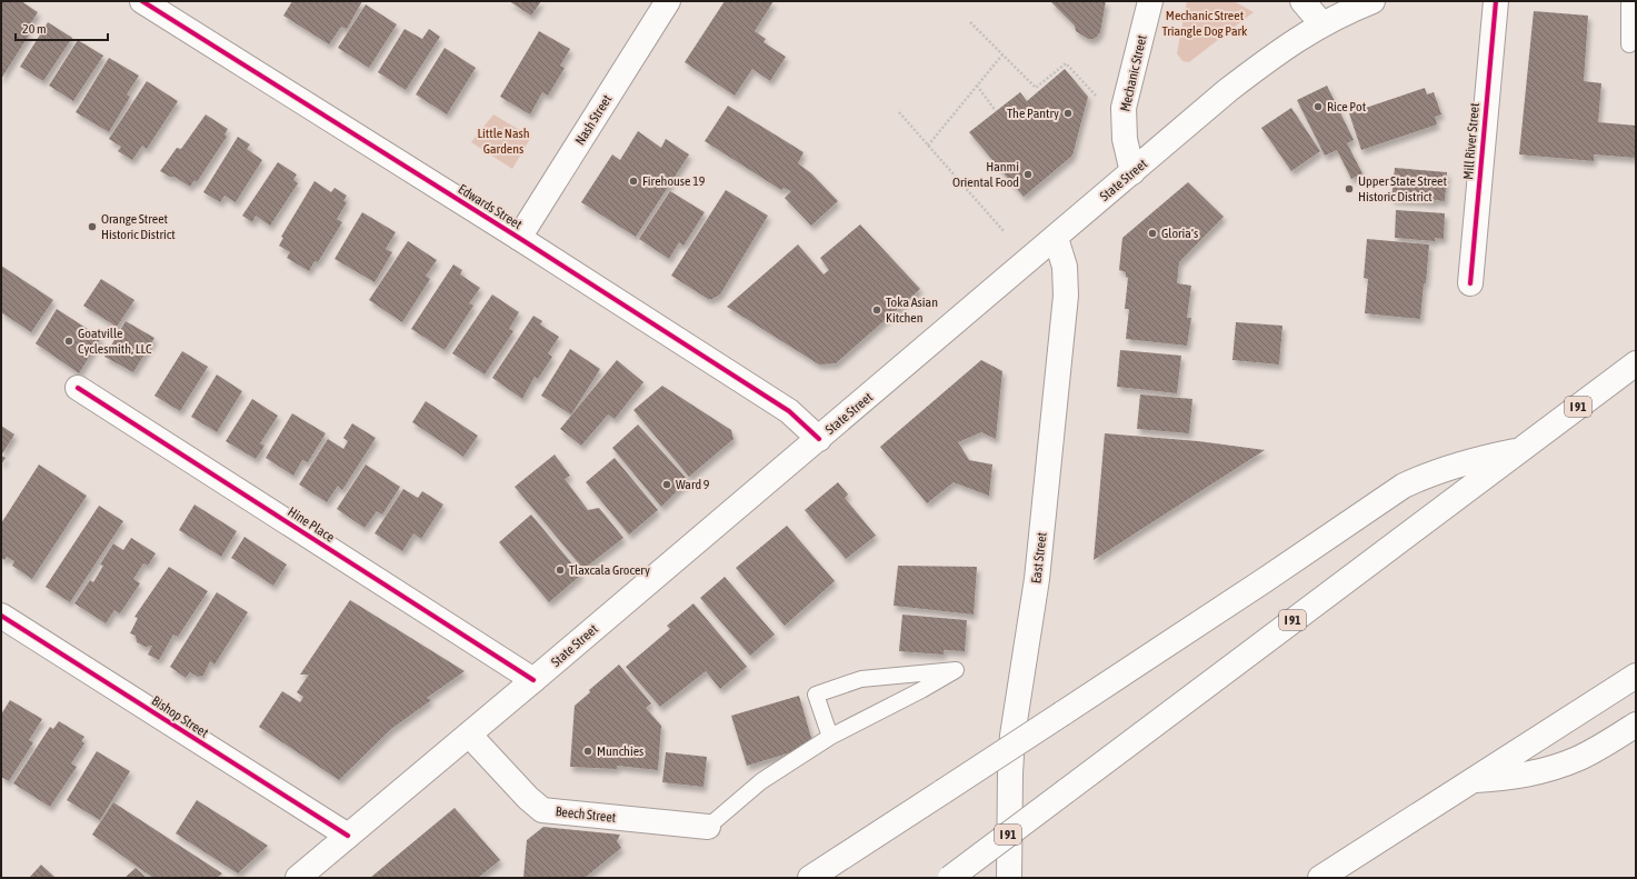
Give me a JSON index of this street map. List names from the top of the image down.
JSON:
{
  "streets": {
    "main road": [
      "Mechanic Street",
      "Nash Street",
      "Mill River Street",
      "State Street",
      "Edwards Street",
      "I 91",
      "Hine Place",
      "East Street",
      "Bishop Street",
      "Beech Street"
    ]
  },
  "crossings": [
    ["Mechanic Street", "State Street"],
    ["Nash Street", "Edwards Street"],
    ["State Street", "Edwards Street"],
    ["State Street", "Hine Place"],
    ["State Street", "East Street"],
    ["State Street", "Bishop Street"],
    ["State Street", "Beech Street"]
  ],
  "parks": ["Mechanic Street Triangle Dog Park", "Little Nash Gardens"],
  "places": [
    "Rice Pot",
    "The Pantry",
    "Hanmi Oriental Food",
    "Firehouse 19",
    "Upper State Street Historic District",
    "Orange Street Historic District",
    "Gloria's",
    "Toka Asian Kitchen",
    "Goatville Cyclesmith, LLC",
    "Ward 9",
    "Tlaxcala Grocery",
    "Munchies"
  ],
  "scale_bar": "20 m"
}
